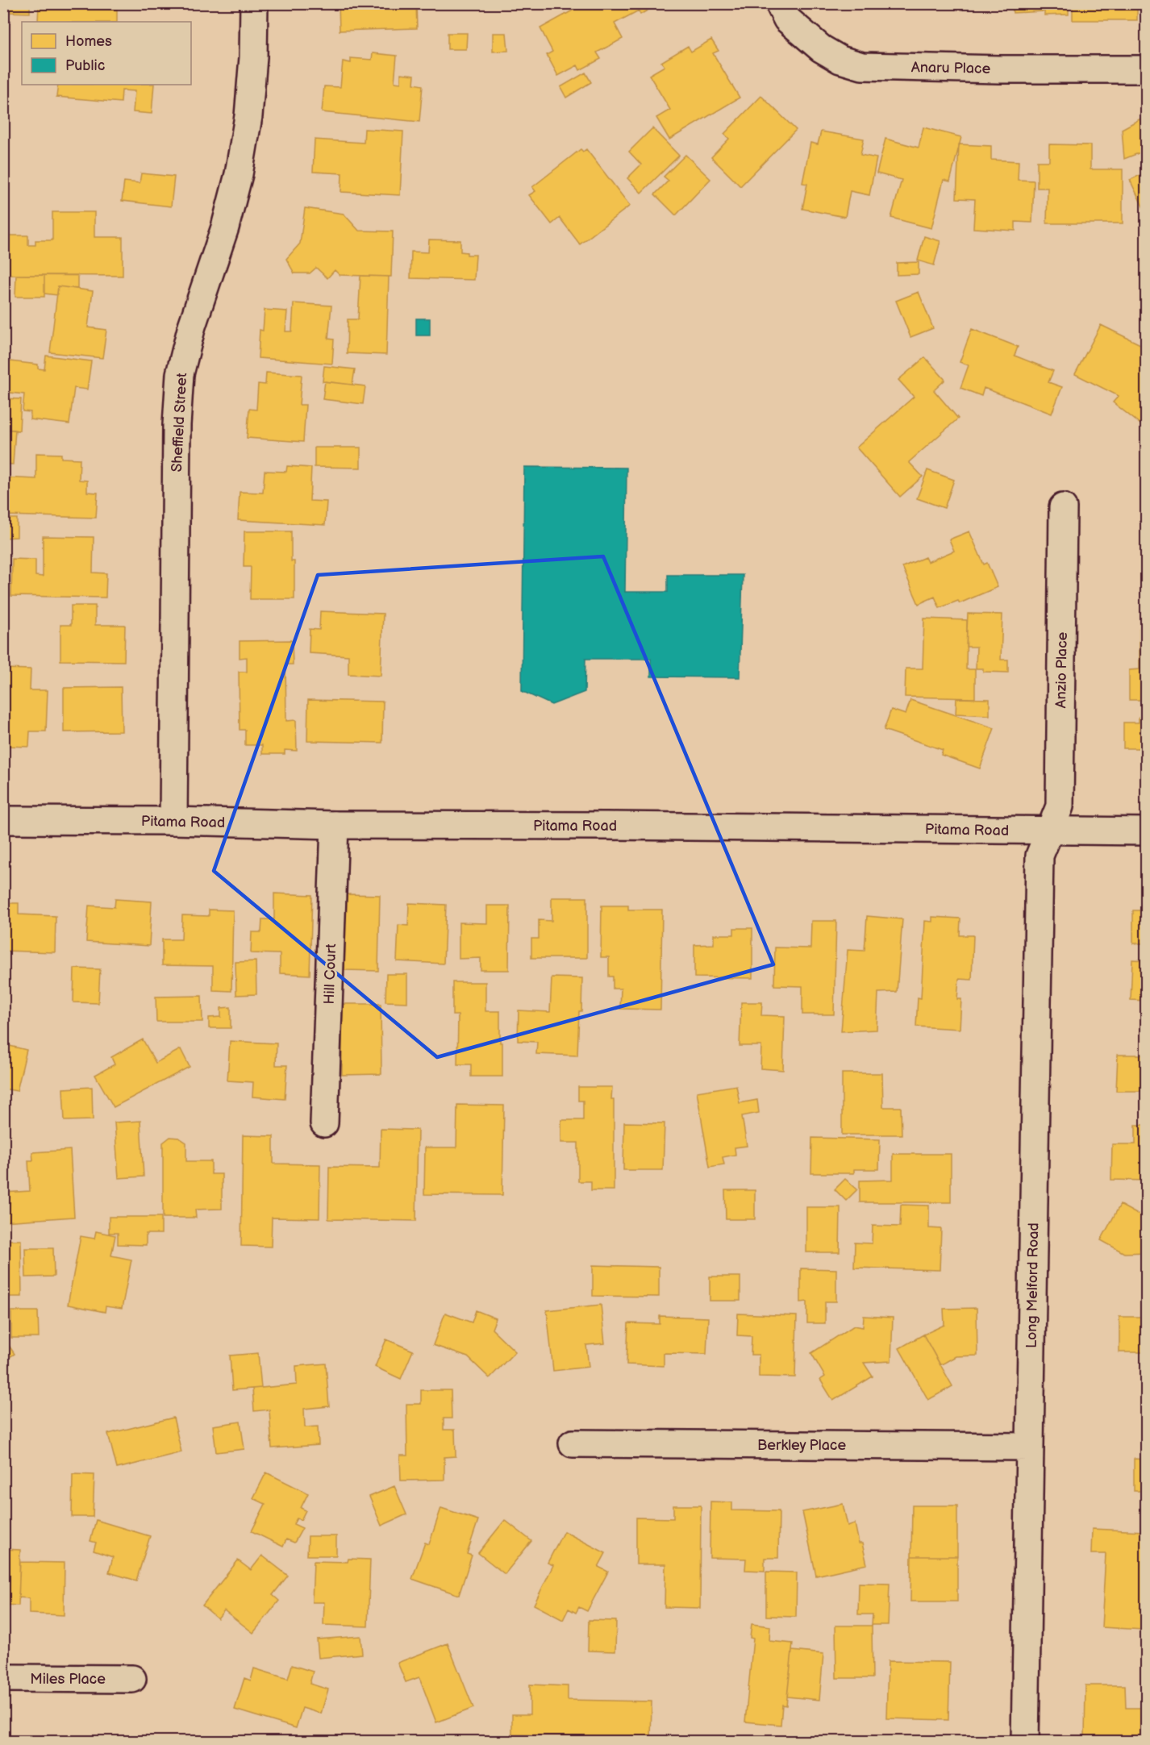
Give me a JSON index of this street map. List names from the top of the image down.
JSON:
{
  "streets": {
    "street": [
      "Anaru Place",
      "Sheffield Street",
      "Anzio Place",
      "Pitama Road",
      "Hill Court",
      "Long Melford Road",
      "Berkley Place",
      "Miles Place"
    ]
  },
  "crossings": [
    ["Sheffield Street", "Pitama Road"],
    ["Anzio Place", "Pitama Road"],
    ["Anzio Place", "Long Melford Road"],
    ["Pitama Road", "Hill Court"],
    ["Pitama Road", "Long Melford Road"],
    ["Long Melford Road", "Berkley Place"]
  ],
  "legend": ["Homes", "Public"]
}
